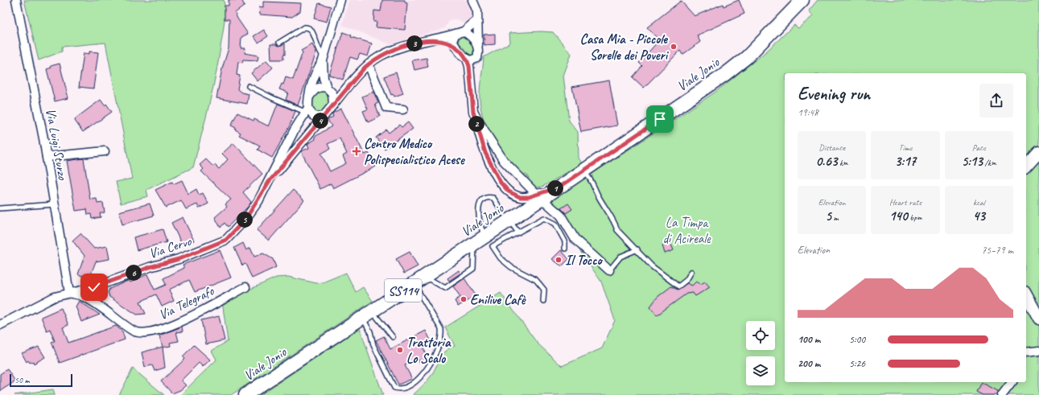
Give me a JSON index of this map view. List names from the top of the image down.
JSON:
{
  "streets": {
    "main road": ["Viale Jonio", "SS114"],
    "street": ["Via Luigi Sturzo", "Via Cervo", "Via Telegrafo"]
  },
  "crossings": [
    ["Via Luigi Sturzo", "Via Cervo"],
    ["Via Luigi Sturzo", "Via Telegrafo"],
    ["Via Cervo", "Via Telegrafo"]
  ],
  "parks": ["La Timpa di Acireale"],
  "places": {
    "other": [
      "Casa Mia - Piccole Sorelle dei Poveri",
      "Il Tocco",
      "Enilive Cafè",
      "Trattoria Lo Scalo"
    ],
    "health": ["Centro Medico Polispecialistico Acese"]
  },
  "scale_bar": "50 m",
  "page": {
    "pins": [
      "3",
      "4",
      "2",
      "1",
      "5",
      "6"
    ],
    "heading": ["Evening run", "19:48"],
    "stats": [
      ["Distance", "0.63 km"],
      ["Time", "3:17"],
      ["Pace", "5:13 /km"],
      ["Elevation", "5 m"],
      ["Heart rate", "140 bpm"],
      ["kcal", "43"]
    ],
    "chart": ["Elevation", "75–79 m"],
    "list": [
      {
        "name": "100 m",
        "note": "5:00"
      },
      {
        "name": "200 m",
        "note": "5:26"
      }
    ],
    "scale": "50 m"
  }
}
